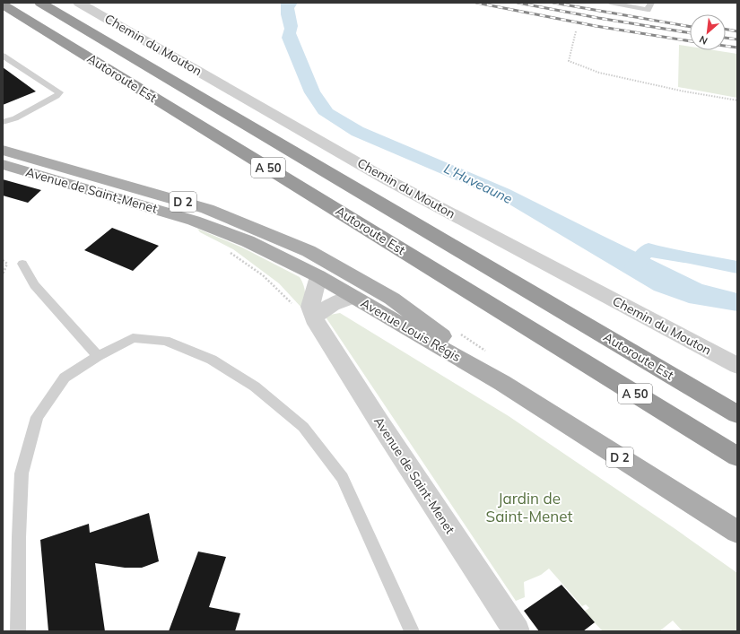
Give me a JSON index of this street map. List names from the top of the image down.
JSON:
{
  "streets": {
    "highway": ["Autoroute Est", "A 50"],
    "main road": ["Avenue de Saint-Menet", "D 2", "Avenue Louis Régis"],
    "street": ["Chemin du Mouton"]
  },
  "crossings": [
    ["Avenue de Saint-Menet", "Avenue Louis Régis"]
  ],
  "water": ["L'Huveaune"],
  "parks": ["Jardin de Saint-Menet"],
  "north": "bottom left"
}
